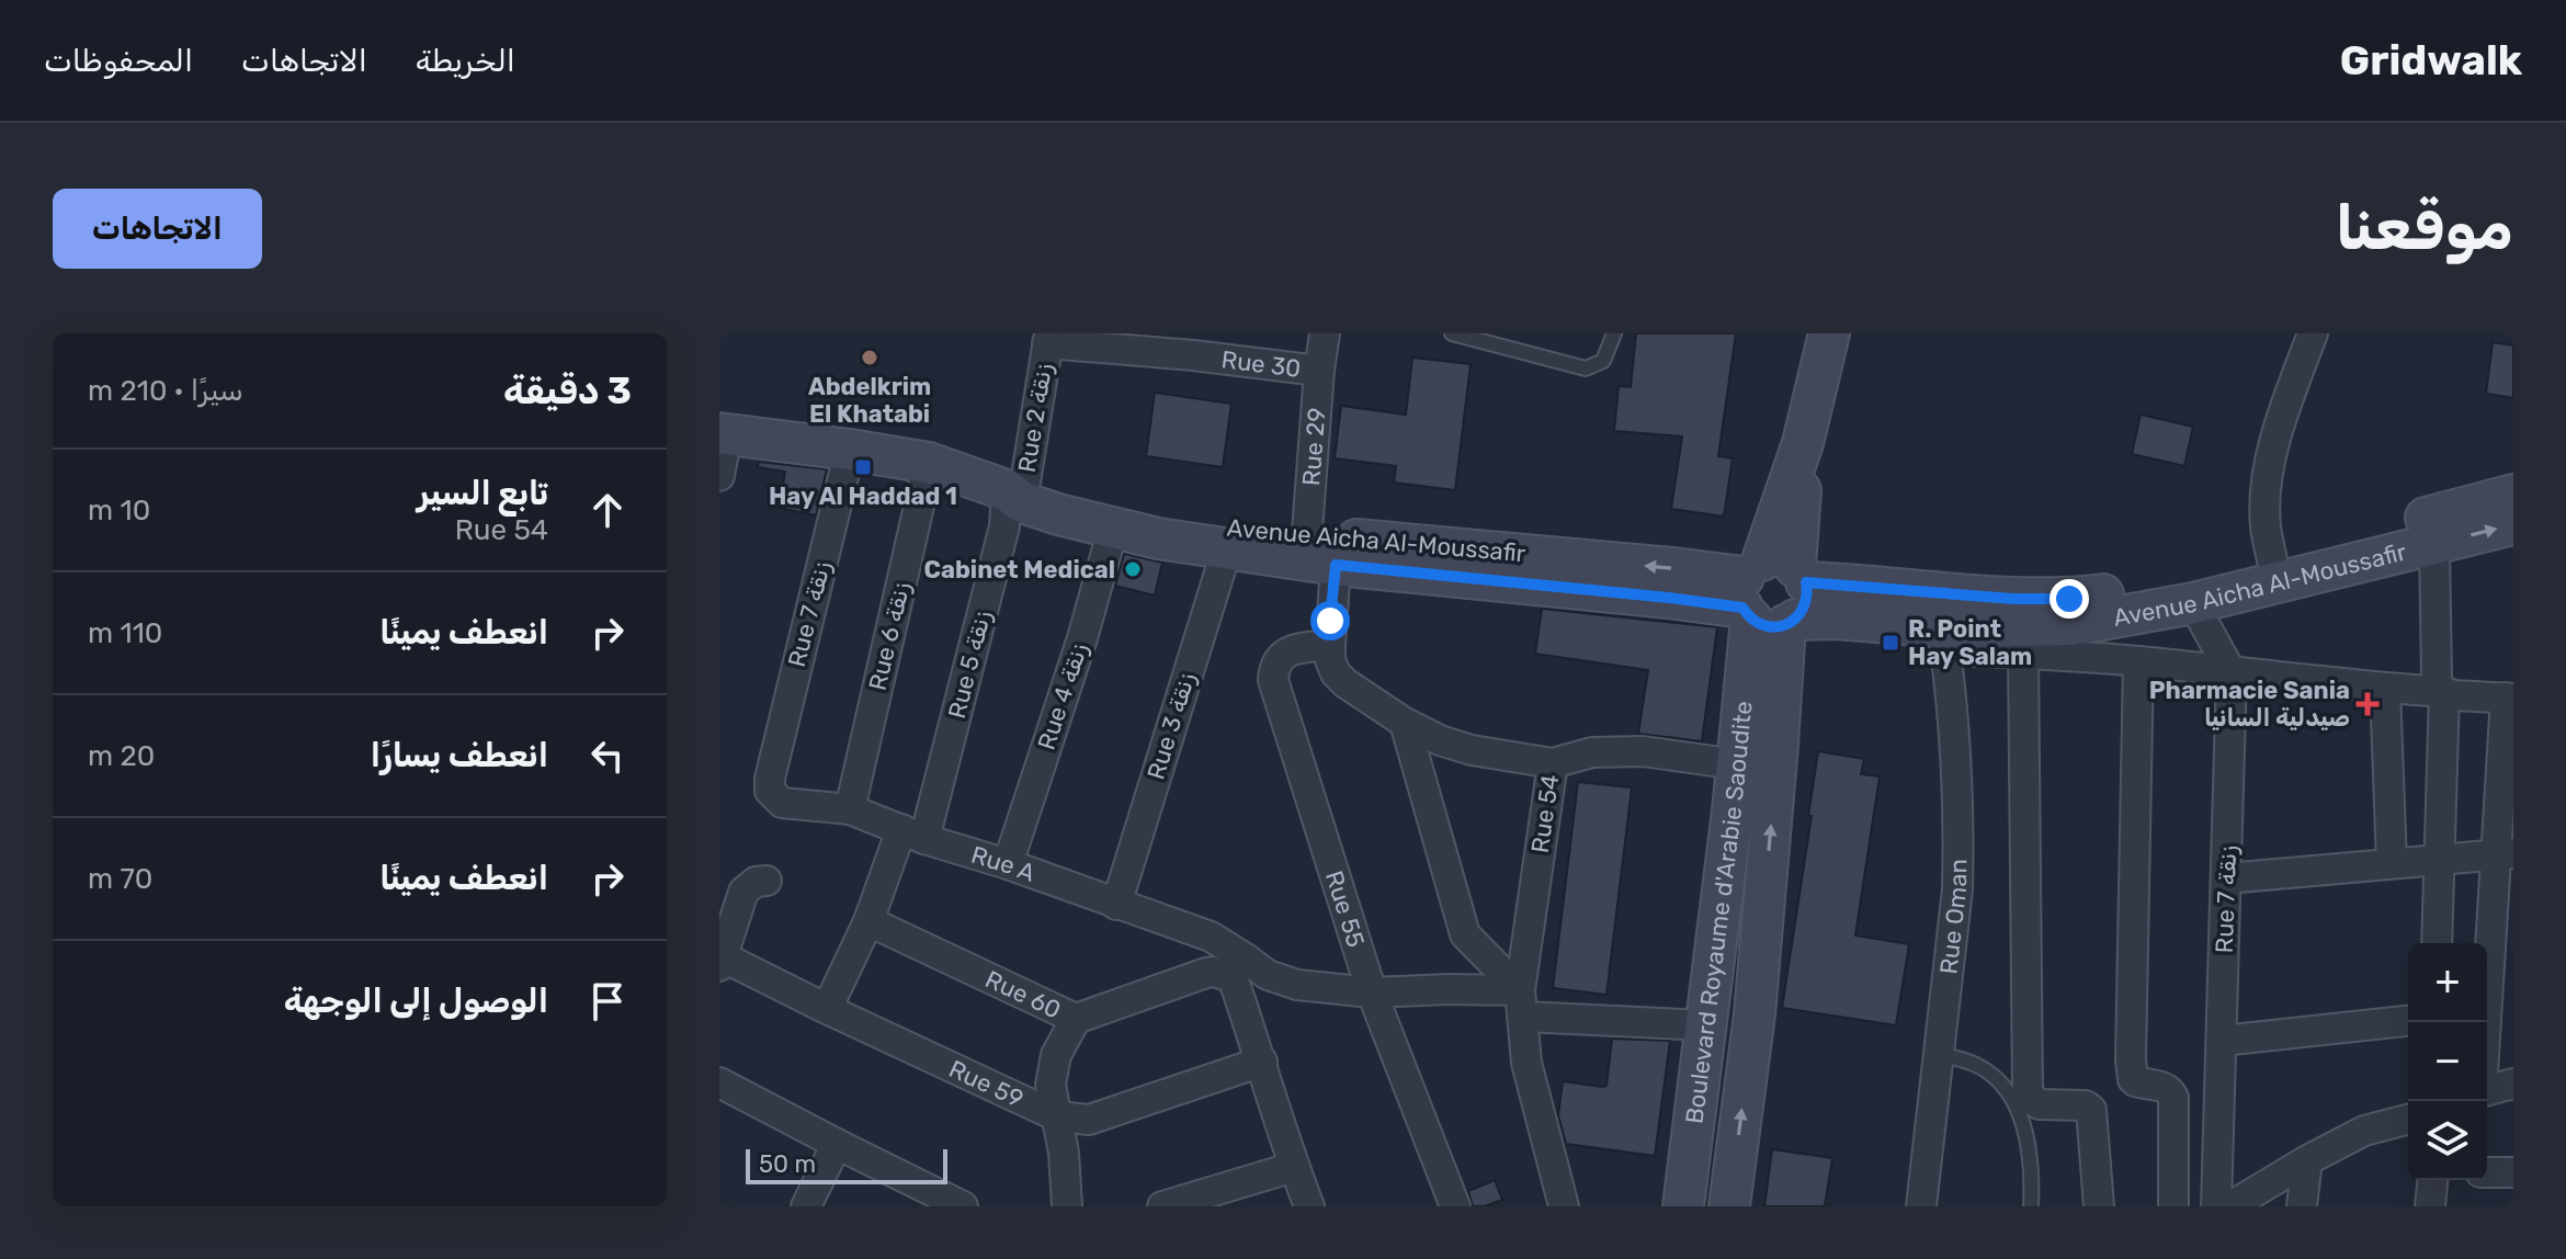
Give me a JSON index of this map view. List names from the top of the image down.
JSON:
{
  "streets": {
    "main road": ["Avenue Aicha Al-Moussafir", "Boulevard Royaume d'Arabie Saoudite"],
    "street": [
      "Rue 30",
      "Rue 2 زنقة",
      "Rue 29",
      "Rue 7 زنقة",
      "Rue 6 زنقة",
      "Rue 5 زنقة",
      "Rue 4 زنقة",
      "Rue 3 زنقة",
      "Rue 54",
      "Rue A",
      "Rue 55",
      "Rue Oman",
      "Rue 60",
      "Rue 59"
    ]
  },
  "crossings": [
    ["Rue 30", "Rue 2 زنقة"],
    ["Rue 30", "Rue 29"],
    ["Rue 2 زنقة", "Avenue Aicha Al-Moussafir"],
    ["Rue 2 زنقة", "Rue 5 زنقة"],
    ["Rue 29", "Avenue Aicha Al-Moussafir"],
    ["Rue 29", "Rue 54"],
    ["Avenue Aicha Al-Moussafir", "Rue 7 زنقة"],
    ["Avenue Aicha Al-Moussafir", "Rue 6 زنقة"],
    ["Avenue Aicha Al-Moussafir", "Rue 5 زنقة"],
    ["Avenue Aicha Al-Moussafir", "Rue 4 زنقة"],
    ["Avenue Aicha Al-Moussafir", "Rue 3 زنقة"],
    ["Avenue Aicha Al-Moussafir", "Rue 54"],
    ["Avenue Aicha Al-Moussafir", "Boulevard Royaume d'Arabie Saoudite"],
    ["Avenue Aicha Al-Moussafir", "Rue Oman"],
    ["Rue 7 زنقة", "Rue A"],
    ["Rue 6 زنقة", "Rue A"],
    ["Rue 5 زنقة", "Rue A"],
    ["Rue 5 زنقة", "Rue 60"],
    ["Rue 5 زنقة", "Rue 59"],
    ["Rue 4 زنقة", "Rue A"],
    ["Rue 3 زنقة", "Rue A"],
    ["Rue 54", "Rue A"],
    ["Rue 54", "Rue 55"],
    ["Rue A", "Rue 55"],
    ["Rue A", "Boulevard Royaume d'Arabie Saoudite"],
    ["Rue A", "Rue 60"]
  ],
  "places": {
    "other": ["Abdelkrim El Khatabi", "Cabinet Medical"],
    "transit": ["Hay Al Haddad 1", "R. Point Hay Salam"],
    "health": ["Pharmacie Sania صيدلية السانيا"]
  },
  "scale_bar": "50 m",
  "page": {
    "header": "Gridwalk",
    "nav": ["الخريطة", "الاتجاهات", "المحفوظات"],
    "buttons": "الاتجاهات",
    "title": "موقعنا",
    "heading": ["3 دقيقة", "سيرًا · 210 m"],
    "list": [
      ["تابع السير", "Rue 54", "10 m"],
      ["انعطف يمينًا", "110 m"],
      ["انعطف يسارًا", "20 m"],
      ["انعطف يمينًا", "70 m"],
      "الوصول إلى الوجهة"
    ],
    "map_buttons": ["+", "−"],
    "scale": "50 m"
  }
}
